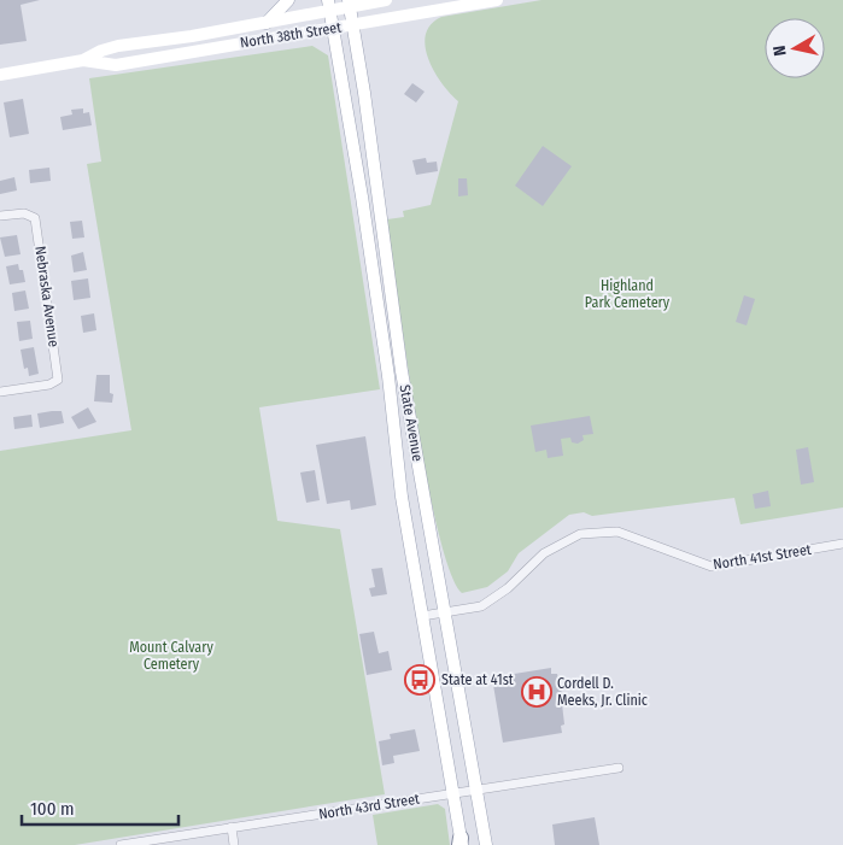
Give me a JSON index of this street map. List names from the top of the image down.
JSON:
{
  "streets": {
    "main road": ["North 38th Street", "State Avenue"],
    "street": ["Nebraska Avenue", "North 41st Street", "North 43rd Street"]
  },
  "crossings": [
    ["North 38th Street", "State Avenue"],
    ["State Avenue", "North 41st Street"],
    ["State Avenue", "North 43rd Street"]
  ],
  "parks": ["Highland Park Cemetery", "Mount Calvary Cemetery"],
  "places": {
    "bus stop": ["State at 41st"],
    "hospital": ["Cordell D. Meeks, Jr. Clinic"]
  },
  "scale_bar": "100 m",
  "north": "left"
}
